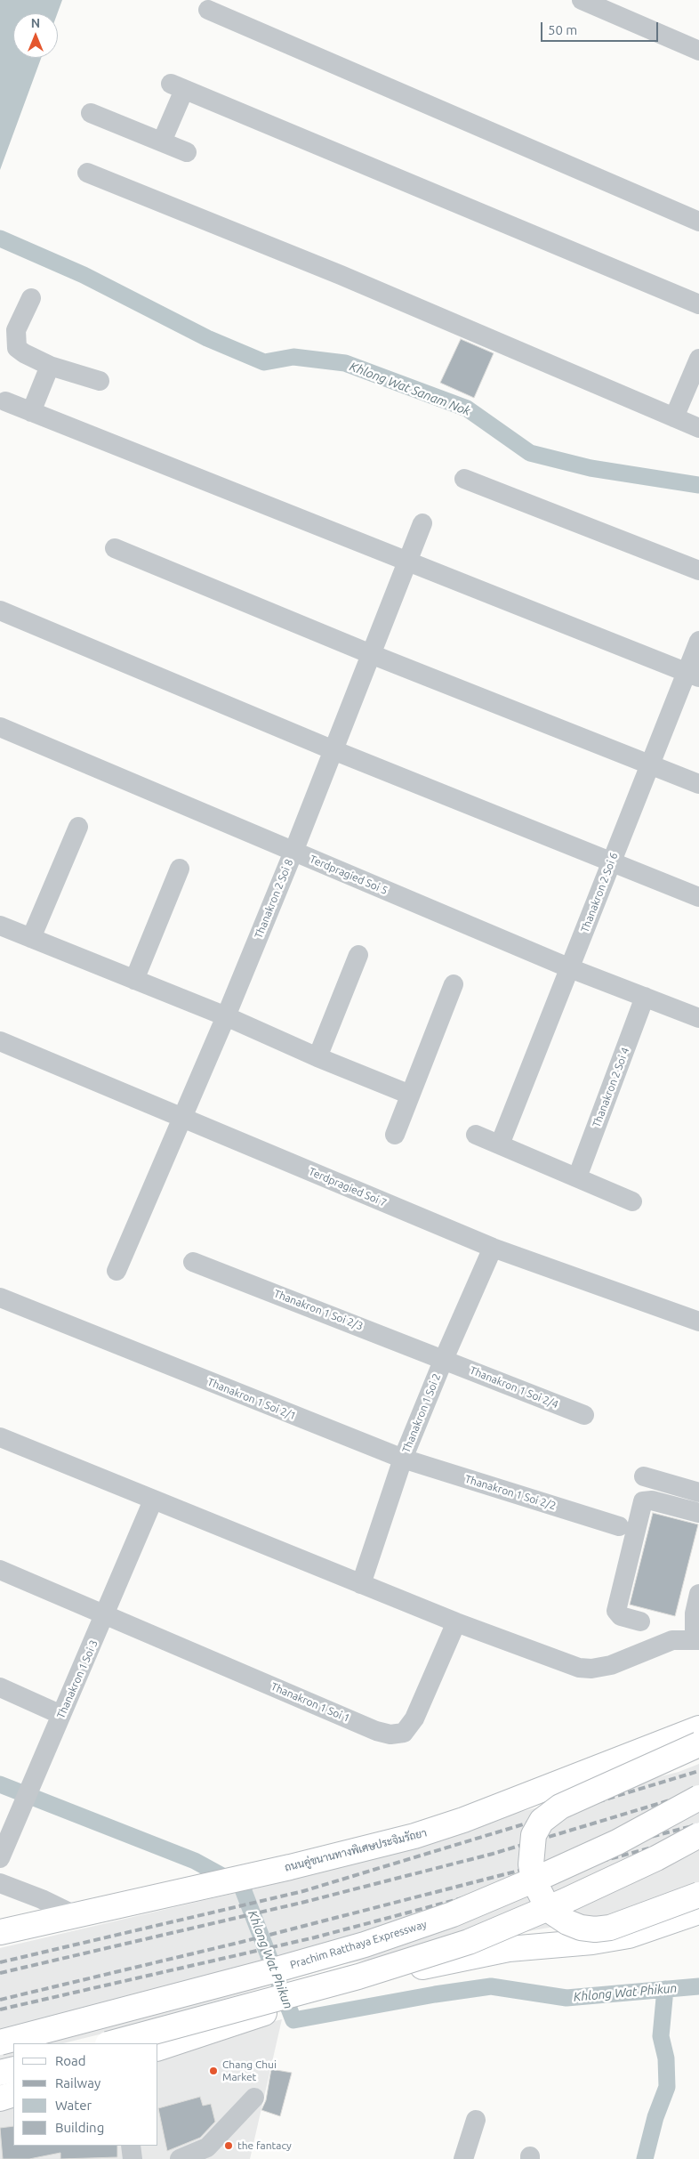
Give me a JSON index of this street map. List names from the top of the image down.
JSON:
{
  "streets": {
    "main road": ["ถนนคู่ขนานทางพิเศษประจิมรัถยา", "Prachim Ratthaya Expressway"],
    "street": [
      "Terdpragied Soi 5",
      "Thanakron 2 Soi 6",
      "Thanakron 2 Soi 8",
      "Thanakron 2 Soi 4",
      "Terdpragied Soi 7",
      "Thanakron 1 Soi 2/3",
      "Thanakron 1 Soi 2/4",
      "Thanakron 1 Soi 2/1",
      "Thanakron 1 Soi 2",
      "Thanakron 1 Soi 2/2",
      "Thanakron 1 Soi 3",
      "Thanakron 1 Soi 1"
    ]
  },
  "crossings": [
    ["Terdpragied Soi 5", "Thanakron 2 Soi 6"],
    ["Terdpragied Soi 5", "Thanakron 2 Soi 8"],
    ["Terdpragied Soi 5", "Thanakron 2 Soi 4"],
    ["Thanakron 2 Soi 8", "Terdpragied Soi 7"],
    ["Terdpragied Soi 7", "Thanakron 1 Soi 2"],
    ["Thanakron 1 Soi 2/3", "Thanakron 1 Soi 2/4"],
    ["Thanakron 1 Soi 2/3", "Thanakron 1 Soi 2"],
    ["Thanakron 1 Soi 2/4", "Thanakron 1 Soi 2"],
    ["Thanakron 1 Soi 2/1", "Thanakron 1 Soi 2"],
    ["Thanakron 1 Soi 2/1", "Thanakron 1 Soi 2/2"],
    ["Thanakron 1 Soi 2", "Thanakron 1 Soi 2/2"],
    ["Thanakron 1 Soi 3", "Thanakron 1 Soi 1"]
  ],
  "water": ["Khlong Wat Sanam Nok", "Khlong Wat Phikun"],
  "places": ["Chang Chui Market", "the fantacy"],
  "legend": [
    "Road",
    "Railway",
    "Water",
    "Building"
  ],
  "scale_bar": "50 m",
  "north": "top"
}
